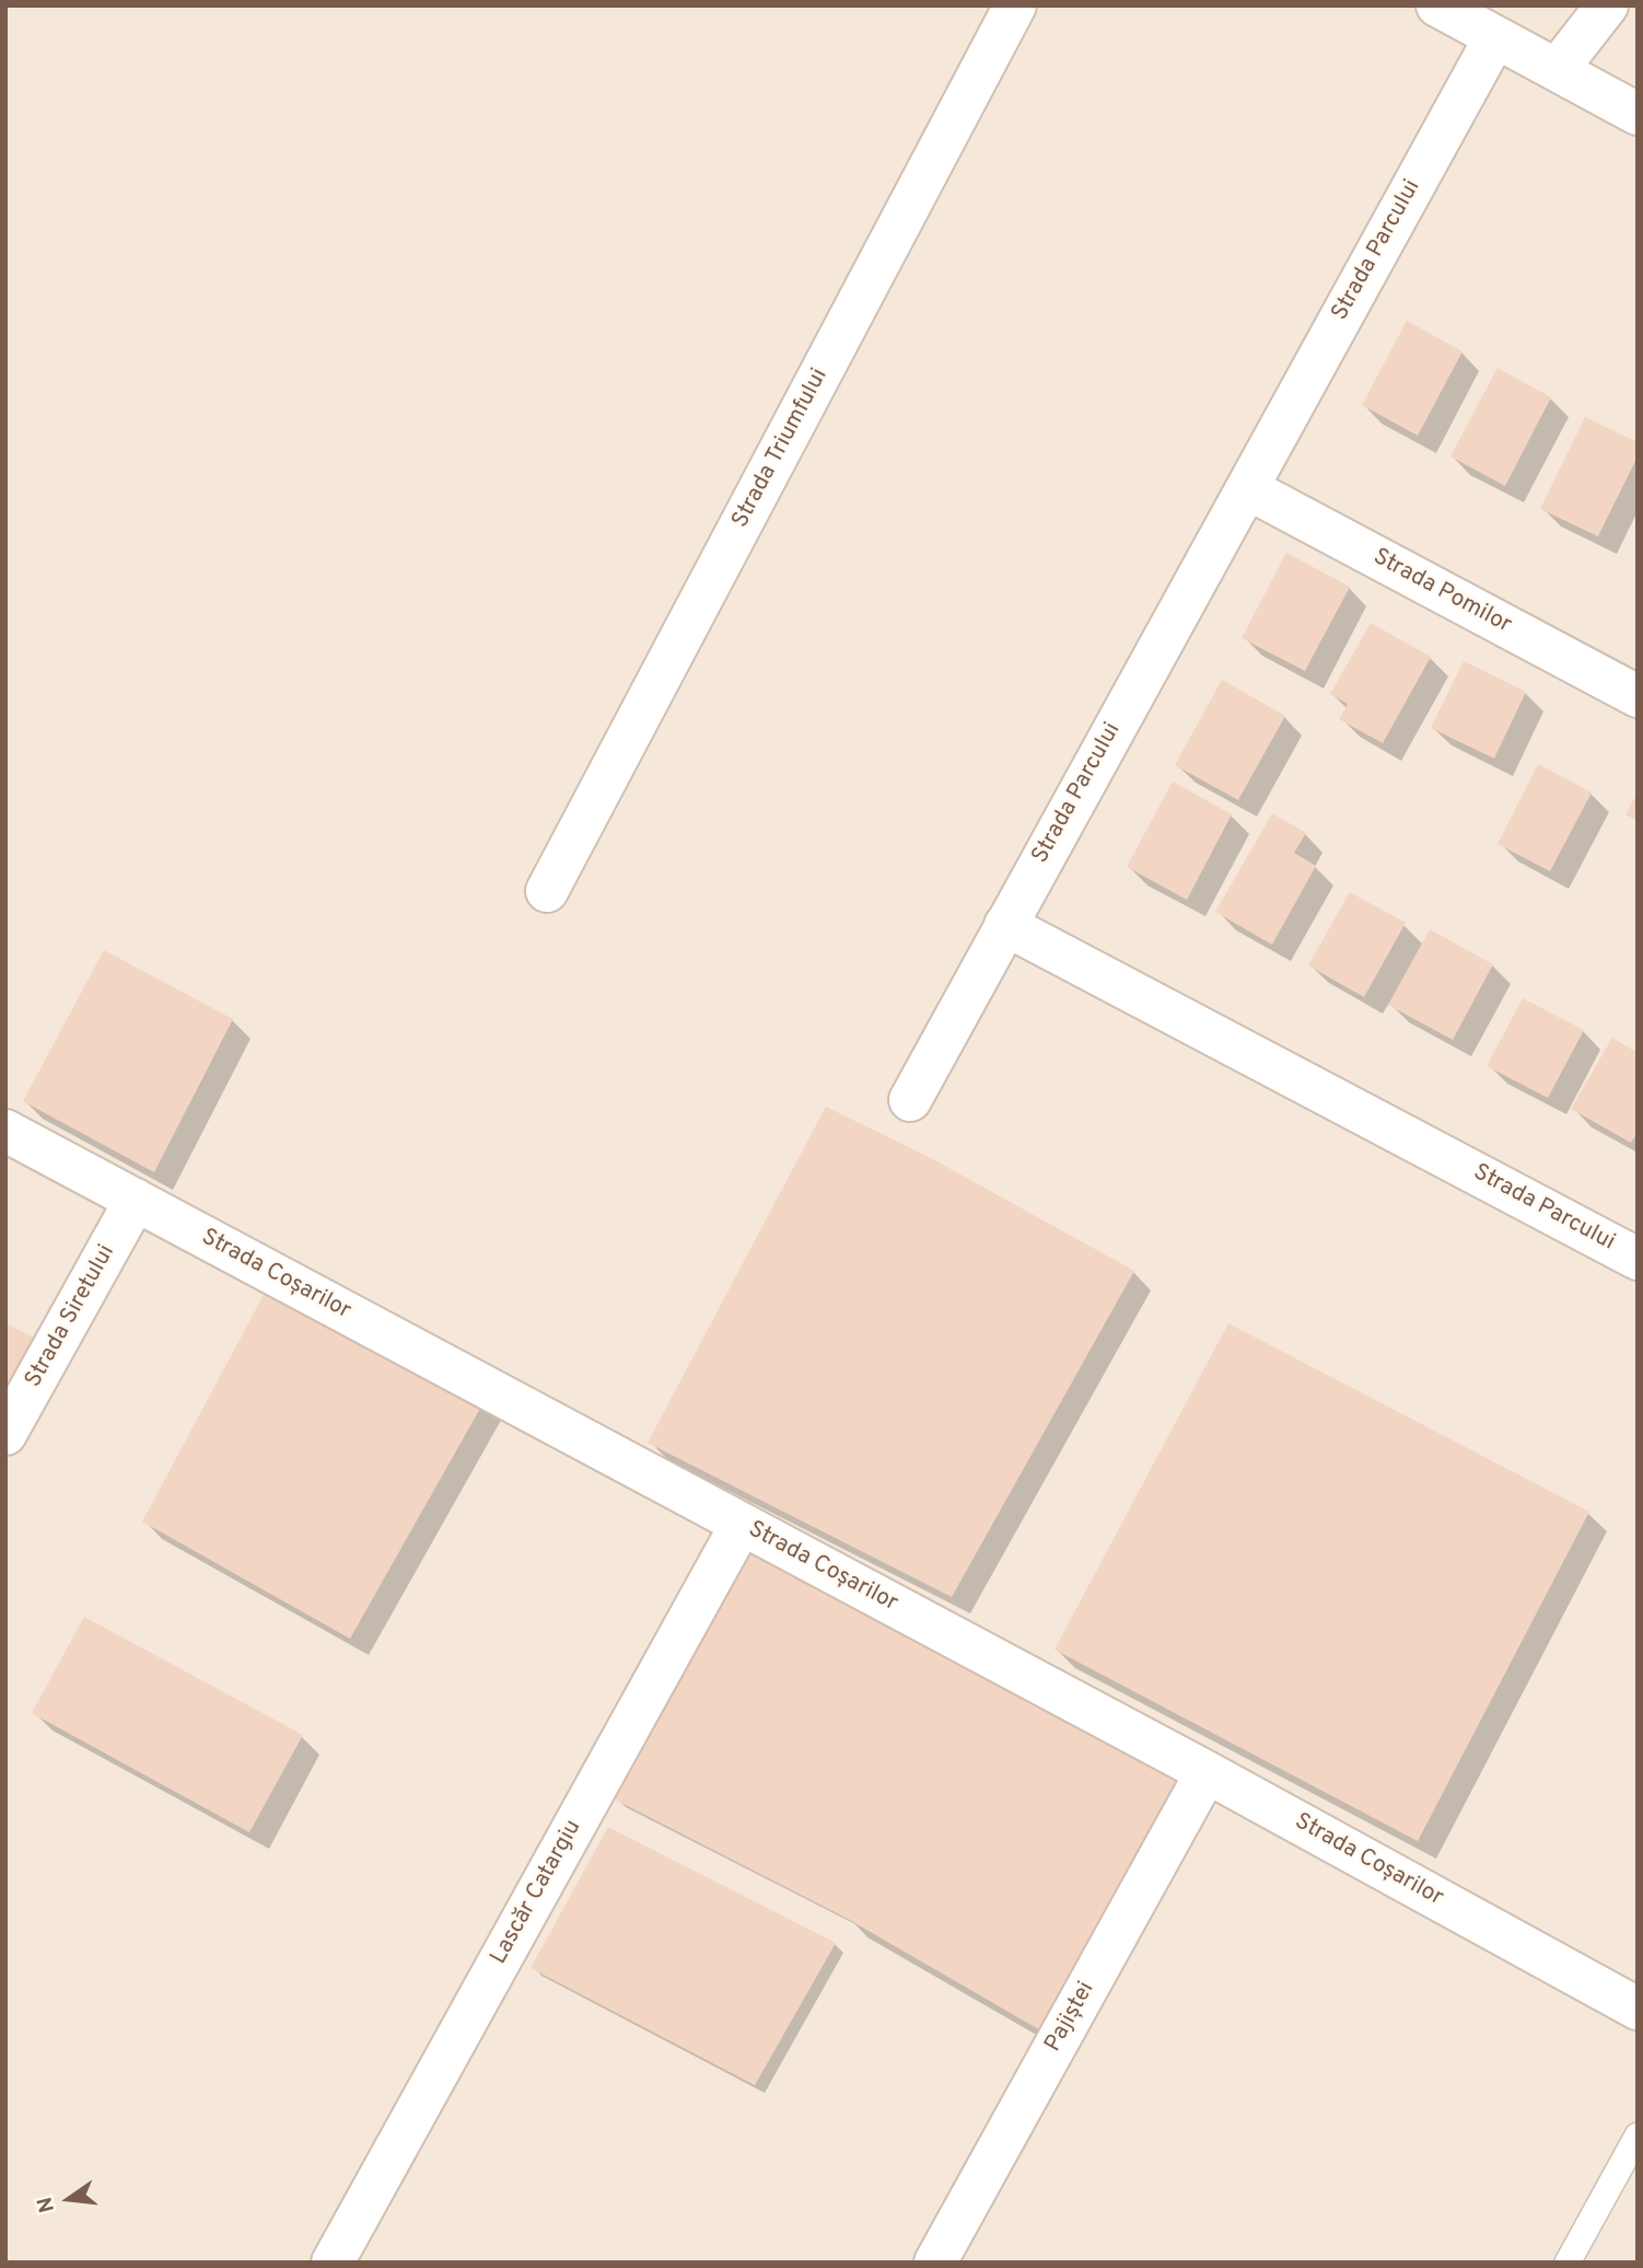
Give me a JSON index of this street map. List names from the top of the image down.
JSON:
{
  "streets": {
    "street": [
      "Strada Parcului",
      "Strada Triumfului",
      "Strada Pomilor",
      "Strada Coșarilor",
      "Strada Siretului",
      "Lascăr Catargiu",
      "Pajiștei"
    ]
  },
  "crossings": [
    ["Strada Parcului", "Strada Pomilor"],
    ["Strada Coșarilor", "Strada Siretului"],
    ["Strada Coșarilor", "Lascăr Catargiu"],
    ["Strada Coșarilor", "Pajiștei"]
  ],
  "north": "left"
}
